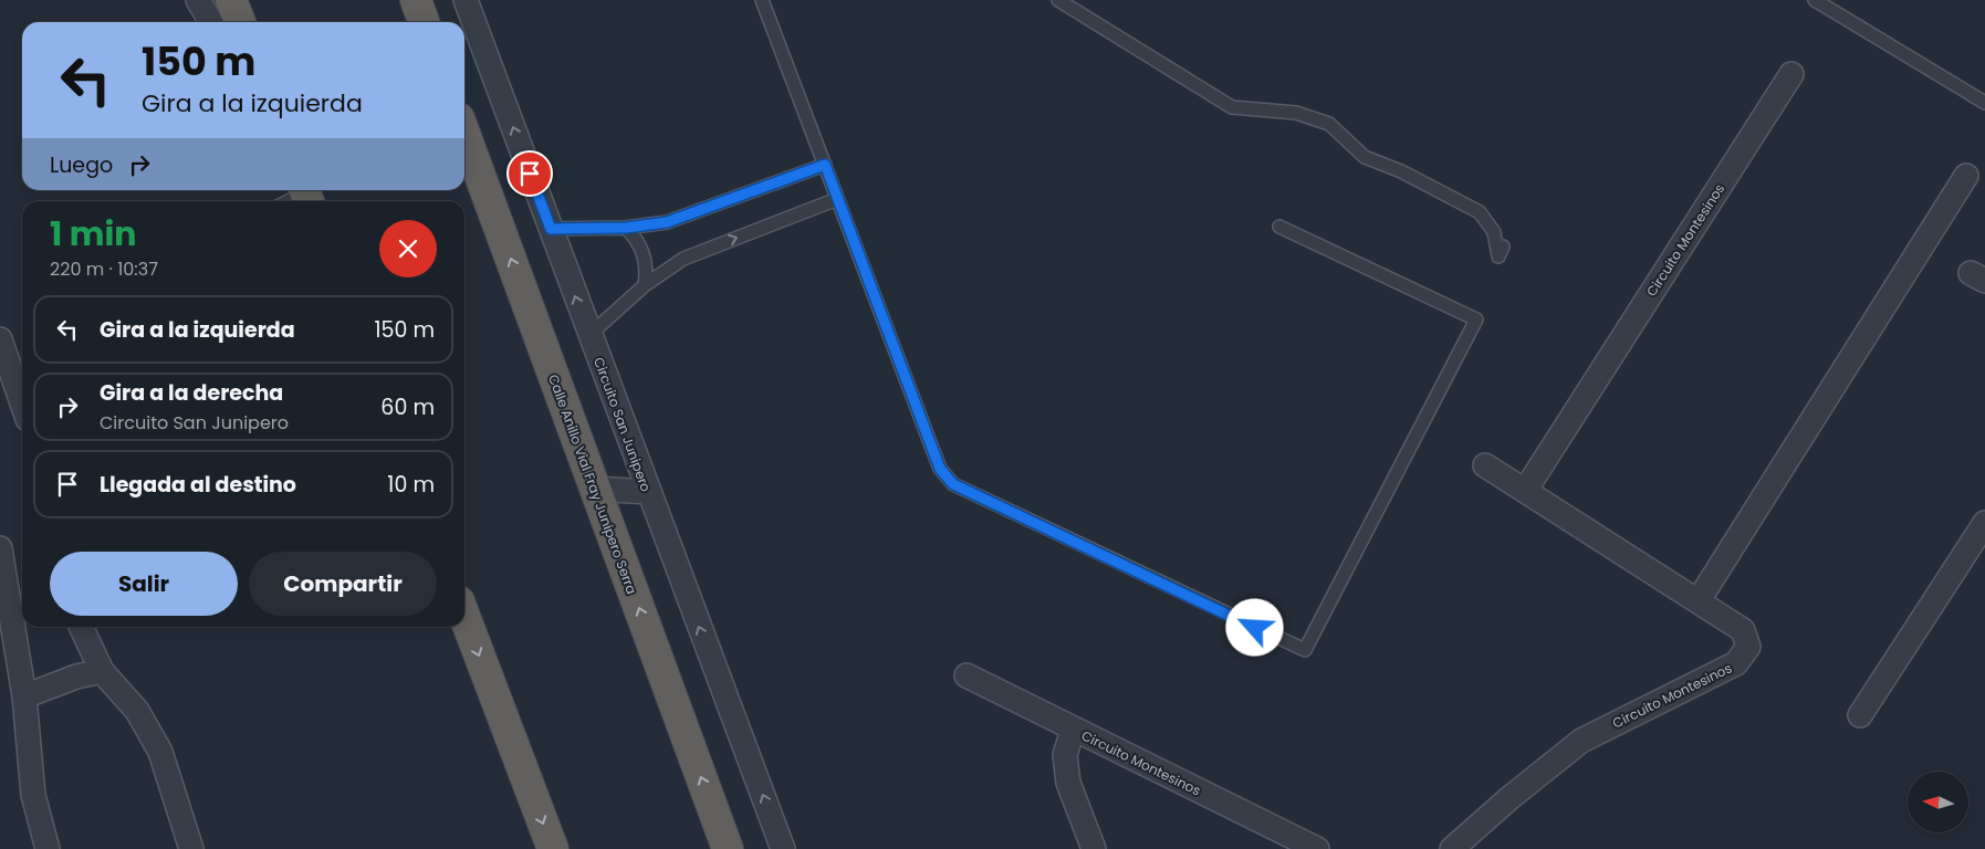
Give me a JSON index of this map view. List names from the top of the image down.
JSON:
{
  "streets": {
    "highway": ["Calle Anillo Vial Fray Junípero Serra"],
    "street": ["Circuito Montesinos", "Circuito San Junipero"]
  },
  "one_way": ["Circuito San Junipero"],
  "north": "left",
  "page": {
    "turn": ["150 m", "Gira a la izquierda"],
    "then": "Luego",
    "heading": ["1 min", "220 m · 10:37"],
    "list": [
      {
        "name": "Gira a la izquierda",
        "value": "150 m"
      },
      {
        "name": "Gira a la derecha",
        "note": "Circuito San Junipero",
        "value": "60 m"
      },
      {
        "name": "Llegada al destino",
        "value": "10 m"
      }
    ],
    "buttons": ["Salir", "Compartir"]
  }
}
